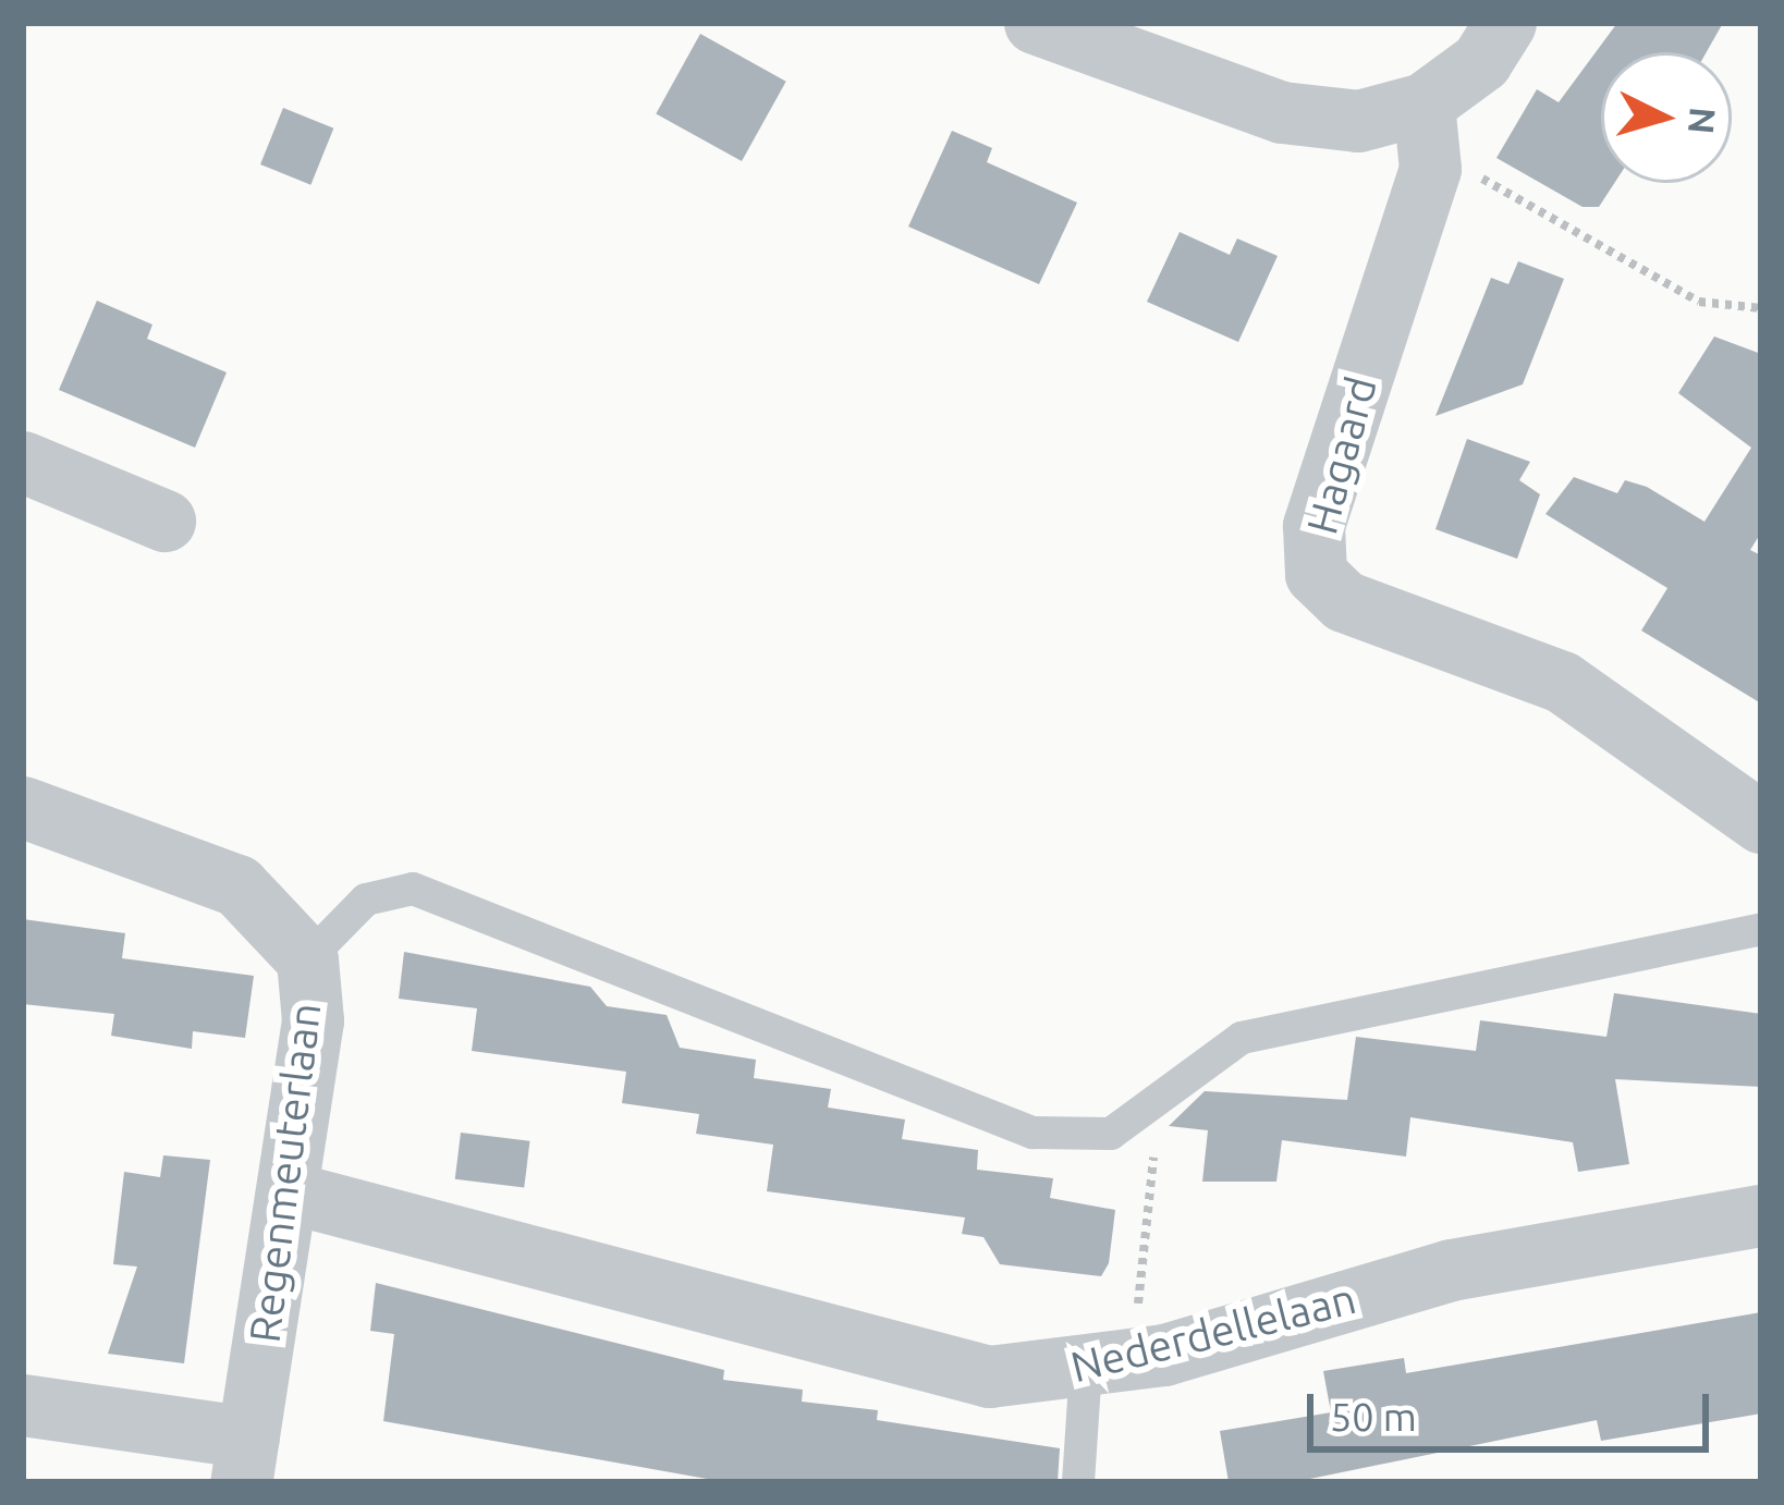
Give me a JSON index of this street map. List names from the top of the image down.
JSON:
{
  "streets": {
    "street": ["Hagaard", "Regenmeuterlaan", "Nederdellelaan"]
  },
  "crossings": [
    ["Regenmeuterlaan", "Nederdellelaan"]
  ],
  "scale_bar": "50 m",
  "north": "right"
}
